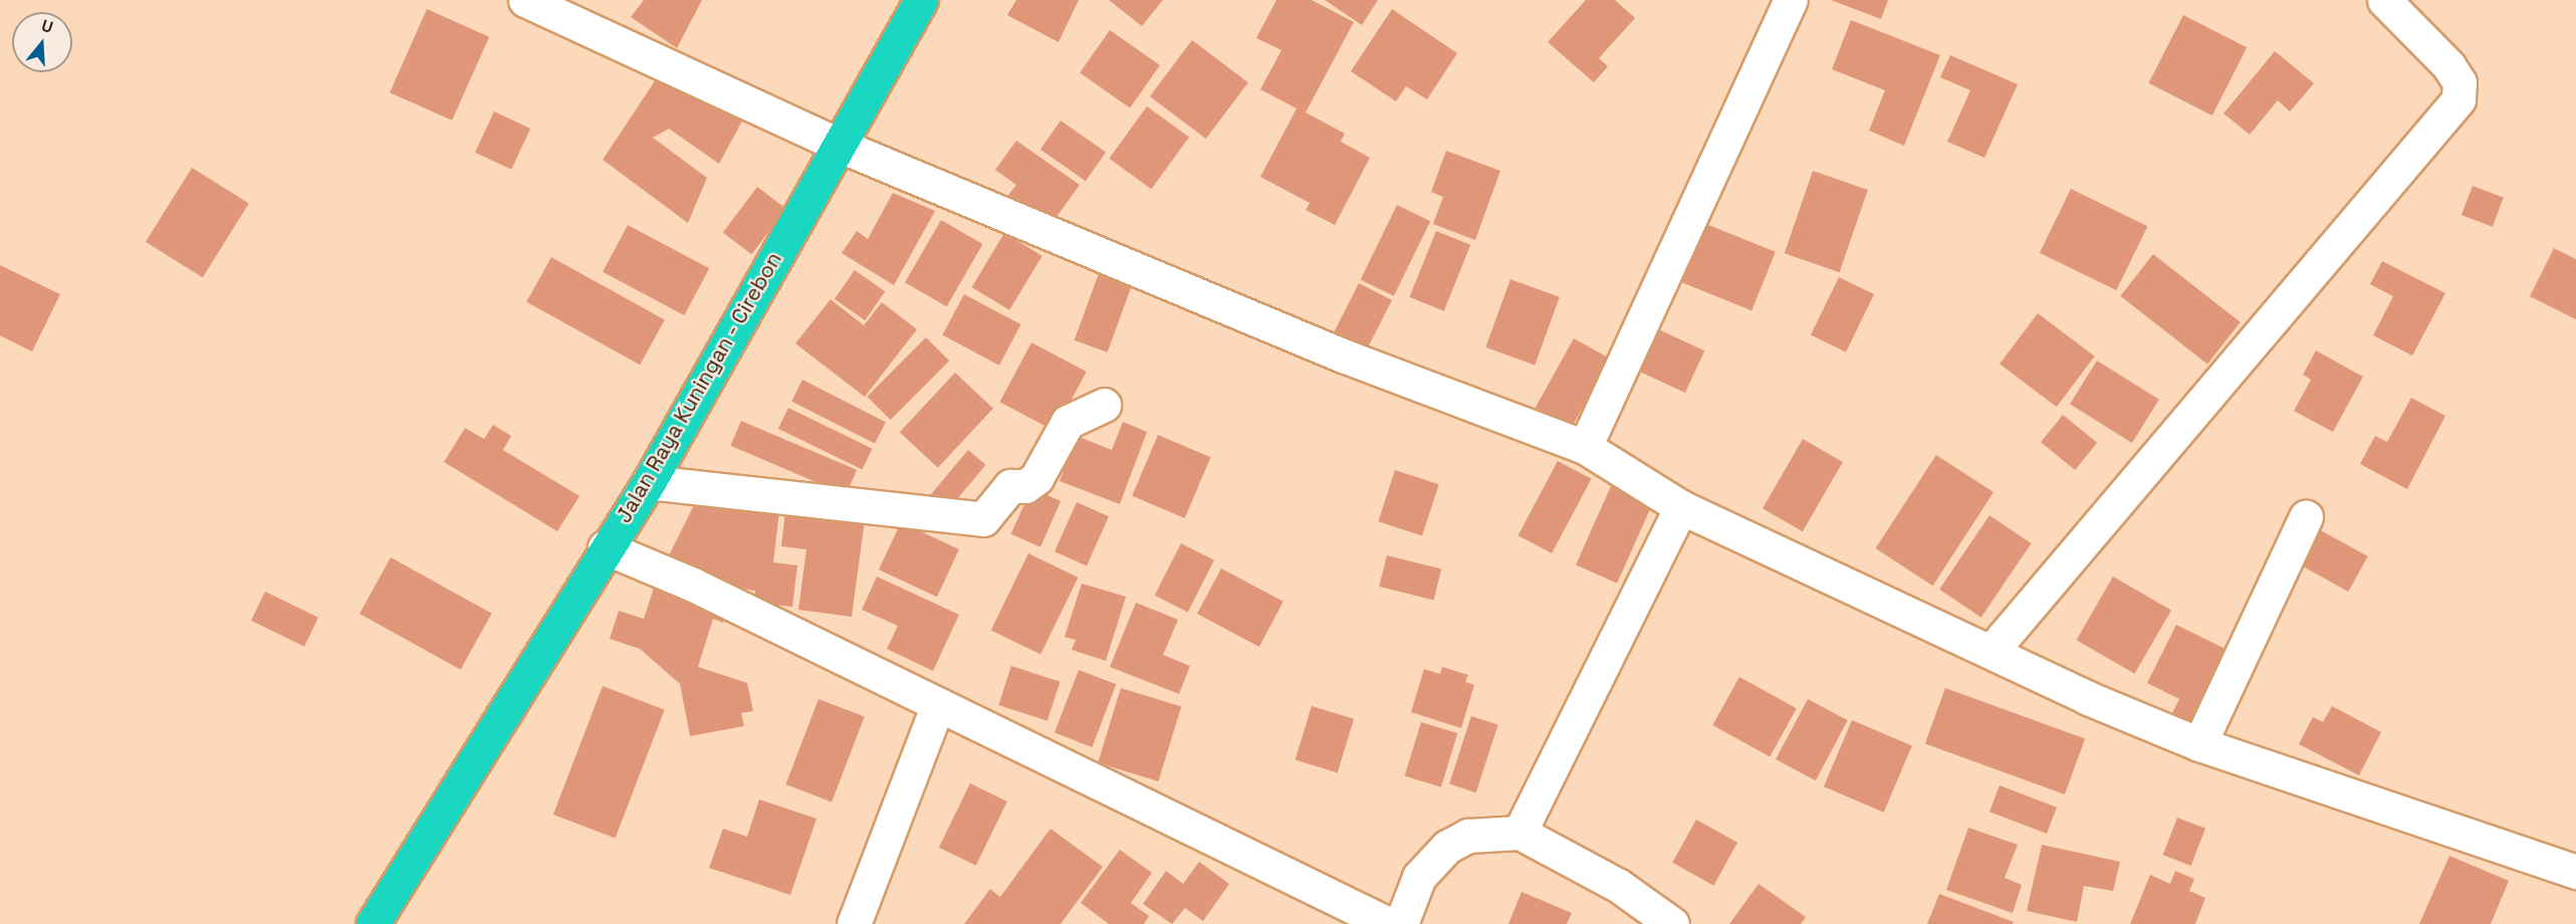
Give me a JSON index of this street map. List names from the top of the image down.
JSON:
{
  "streets": {
    "highway": ["Jalan Raya Kuningan - Cirebon"]
  },
  "north": "top"
}
